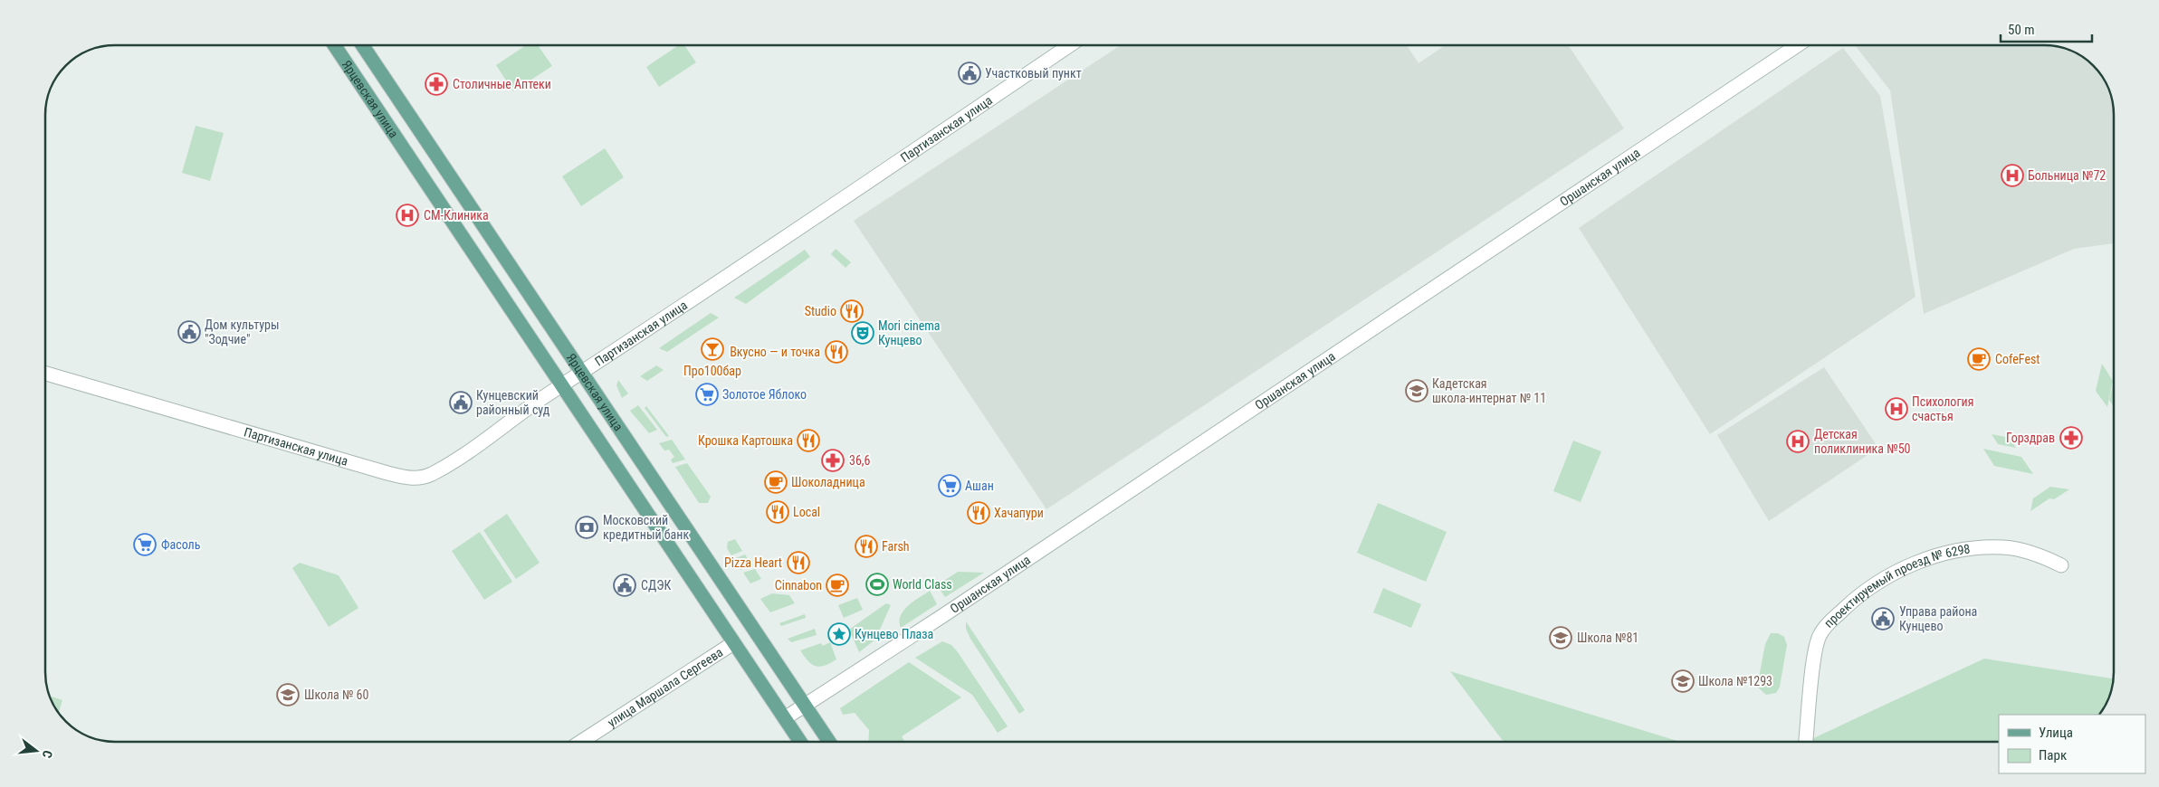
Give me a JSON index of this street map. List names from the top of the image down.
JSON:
{
  "streets": {
    "main road": ["Ярцевская улица"],
    "street": [
      "Партизанская улица",
      "Оршанская улица",
      "проектируемый проезд № 6298",
      "улица Маршала Сергеева"
    ]
  },
  "crossings": [
    ["Ярцевская улица", "Партизанская улица"],
    ["Ярцевская улица", "Оршанская улица"],
    ["Ярцевская улица", "улица Маршала Сергеева"]
  ],
  "places": {
    "public building": [
      "Участковый пункт",
      "Дом культуры \"Зодчие\"",
      "Кунцевский районный суд",
      "СДЭК",
      "Управа района Кунцево"
    ],
    "pharmacy": ["Столичные Аптеки", "Горздрав", "36,6"],
    "hospital": [
      "Больница №72",
      "СМ-Клиника",
      "Психология счастья",
      "Детская поликлиника №50"
    ],
    "restaurant": [
      "Studio",
      "Вкусно — и точка",
      "Крошка Картошка",
      "Local",
      "Хачапури",
      "Farsh",
      "Pizza Heart"
    ],
    "theatre": ["Mori cinema Кунцево"],
    "bar": ["Про100бар"],
    "cafe": ["CofeFest", "Шоколадница", "Cinnabon"],
    "school or university": [
      "Кадетская школа-интернат № 11",
      "Школа №81",
      "Школа №1293",
      "Школа № 60"
    ],
    "supermarket": ["Золотое Яблоко", "Ашан", "Фасоль"],
    "bank": ["Московский кредитный банк"],
    "sports": ["World Class"],
    "place": ["Кунцево Плаза"]
  },
  "legend": ["Улица", "Парк"],
  "scale_bar": "50 m",
  "north": "right"
}
